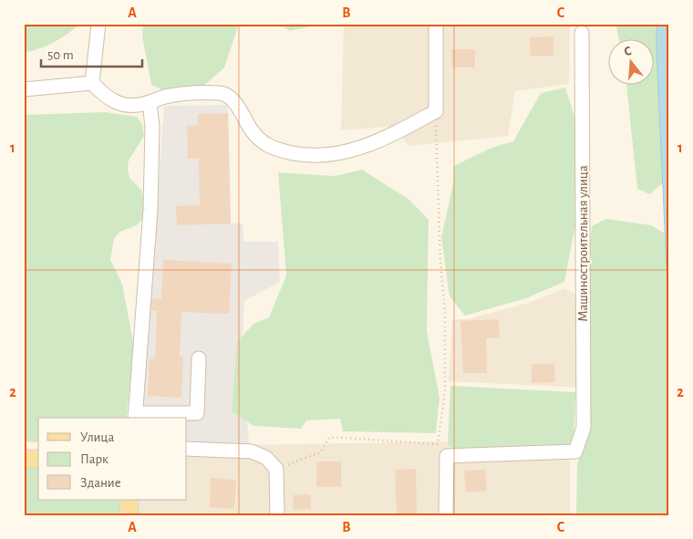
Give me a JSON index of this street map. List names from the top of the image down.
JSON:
{
  "streets": {
    "street": ["Машиностроительная улица"]
  },
  "legend": ["Улица", "Парк", "Здание"],
  "scale_bar": "50 m",
  "north": "top",
  "grid": {
    "columns": ["A", "B", "C"],
    "rows": ["1", "2"]
  }
}
